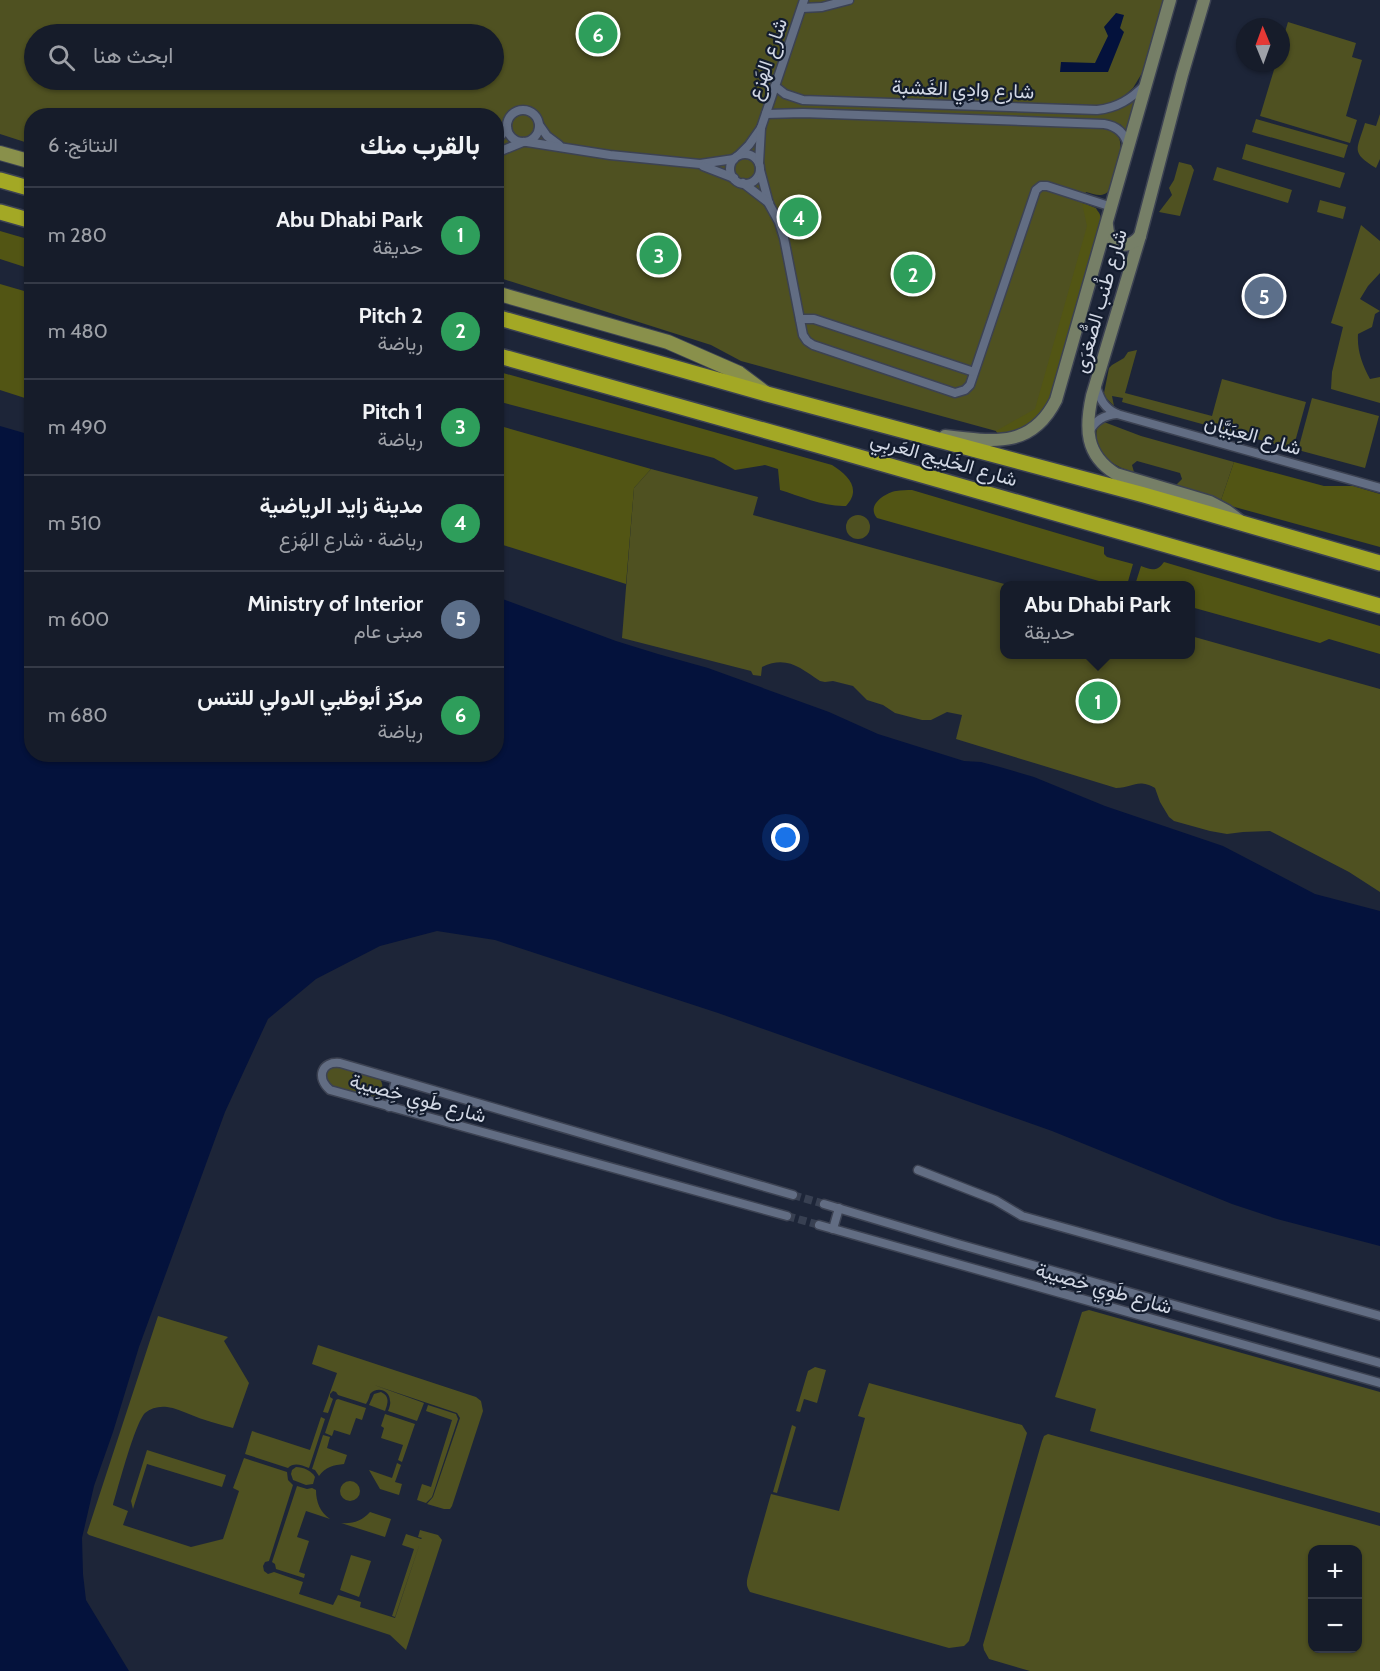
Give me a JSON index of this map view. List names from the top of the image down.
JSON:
{
  "streets": {
    "highway": ["شارع الخَلِيج العَربِي"],
    "street": [
      "شارع الهَزع",
      "شارع وادِي الغَشبة",
      "شارع طُنب الصُّغرَى",
      "شارع العِبَيَّان",
      "شارع طَوِي خِصِيبة"
    ]
  },
  "crossings": [
    ["شارع الهَزع", "شارع وادِي الغَشبة"],
    ["شارع وادِي الغَشبة", "شارع طُنب الصُّغرَى"],
    ["شارع طُنب الصُّغرَى", "شارع الخَلِيج العَربِي"]
  ],
  "north": "top",
  "page": {
    "pins": [
      "6",
      "4",
      "3",
      "2",
      "5",
      "1"
    ],
    "search": "ابحث هنا",
    "heading": ["بالقرب منك", "النتائج: 6"],
    "list": [
      {
        "mark": "1",
        "name": "Abu Dhabi Park",
        "note": "حديقة",
        "value": "280 m"
      },
      {
        "mark": "2",
        "name": "Pitch 2",
        "note": "رياضة",
        "value": "480 m"
      },
      {
        "mark": "3",
        "name": "Pitch 1",
        "note": "رياضة",
        "value": "490 m"
      },
      {
        "mark": "4",
        "name": "مدينة زايد الرياضية",
        "note": "رياضة · شارع الهَزع",
        "value": "510 m"
      },
      {
        "mark": "5",
        "name": "Ministry of Interior",
        "note": "مبنى عام",
        "value": "600 m"
      },
      {
        "mark": "6",
        "name": "مركز أبوظبي الدولي للتنس",
        "note": "رياضة",
        "value": "680 m"
      }
    ],
    "popup": ["Abu Dhabi Park", "حديقة"],
    "map_buttons": ["+", "−"]
  }
}
